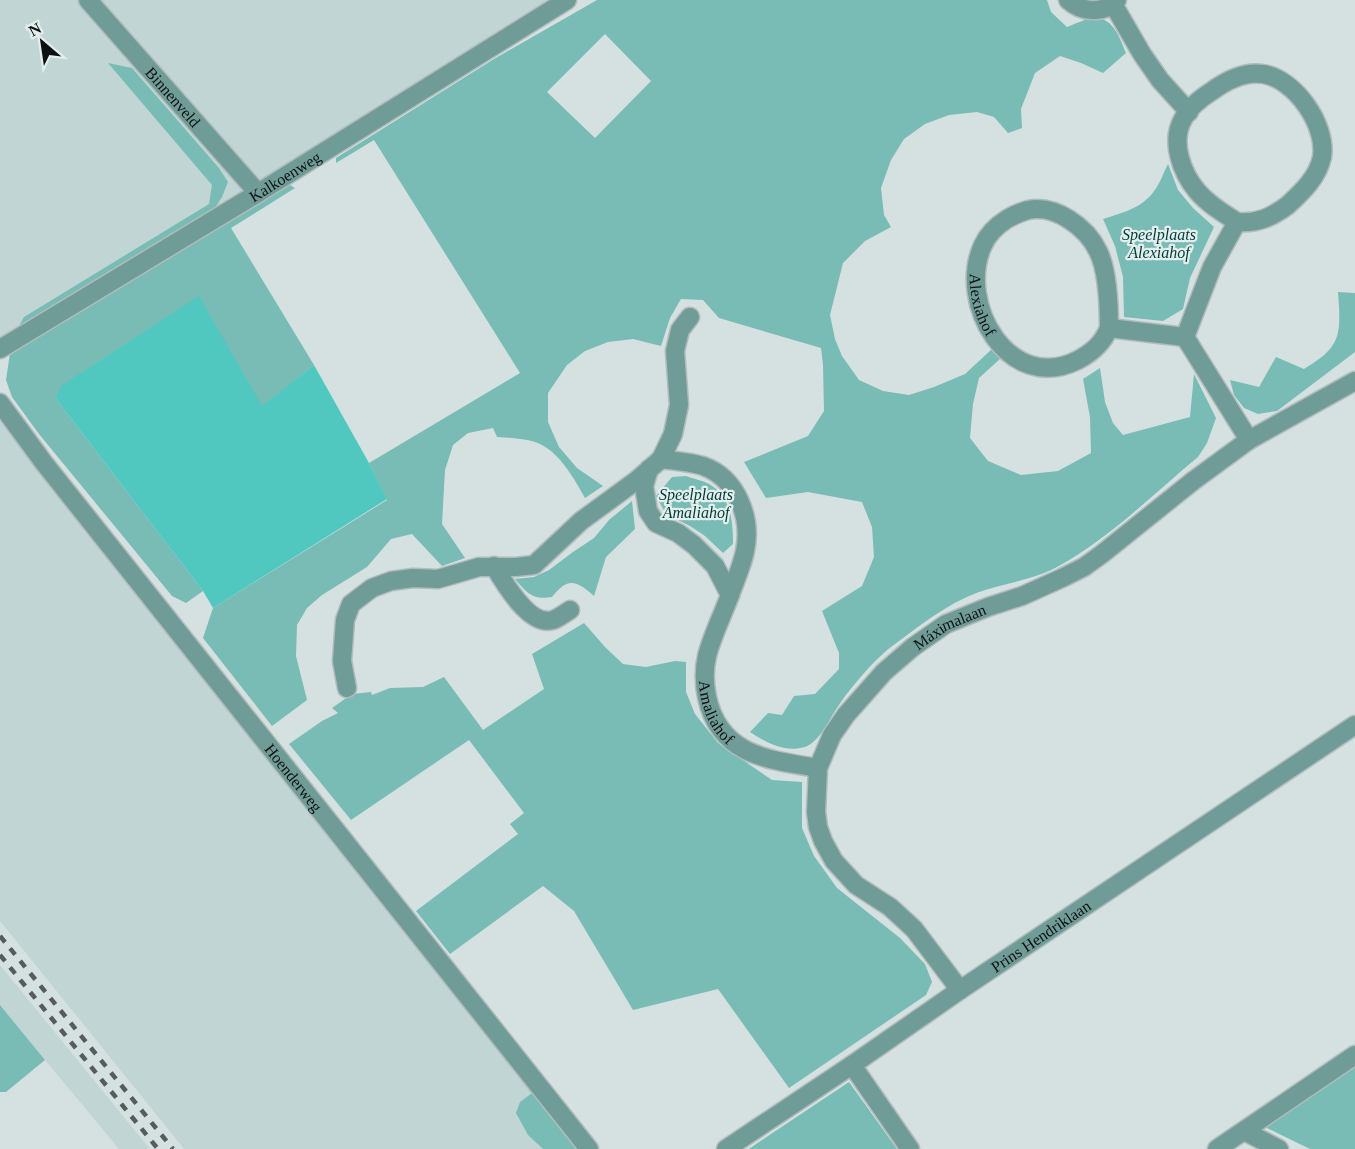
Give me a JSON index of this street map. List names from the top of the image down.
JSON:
{
  "streets": {
    "street": [
      "Binnenveld",
      "Kalkoenweg",
      "Alexiahof",
      "Máximalaan",
      "Amaliahof",
      "Hoenderweg",
      "Prins Hendriklaan"
    ]
  },
  "crossings": [
    ["Binnenveld", "Kalkoenweg"],
    ["Máximalaan", "Amaliahof"],
    ["Máximalaan", "Prins Hendriklaan"]
  ],
  "parks": ["Speelplaats Alexiahof", "Speelplaats Amaliahof"],
  "north": "top left"
}
